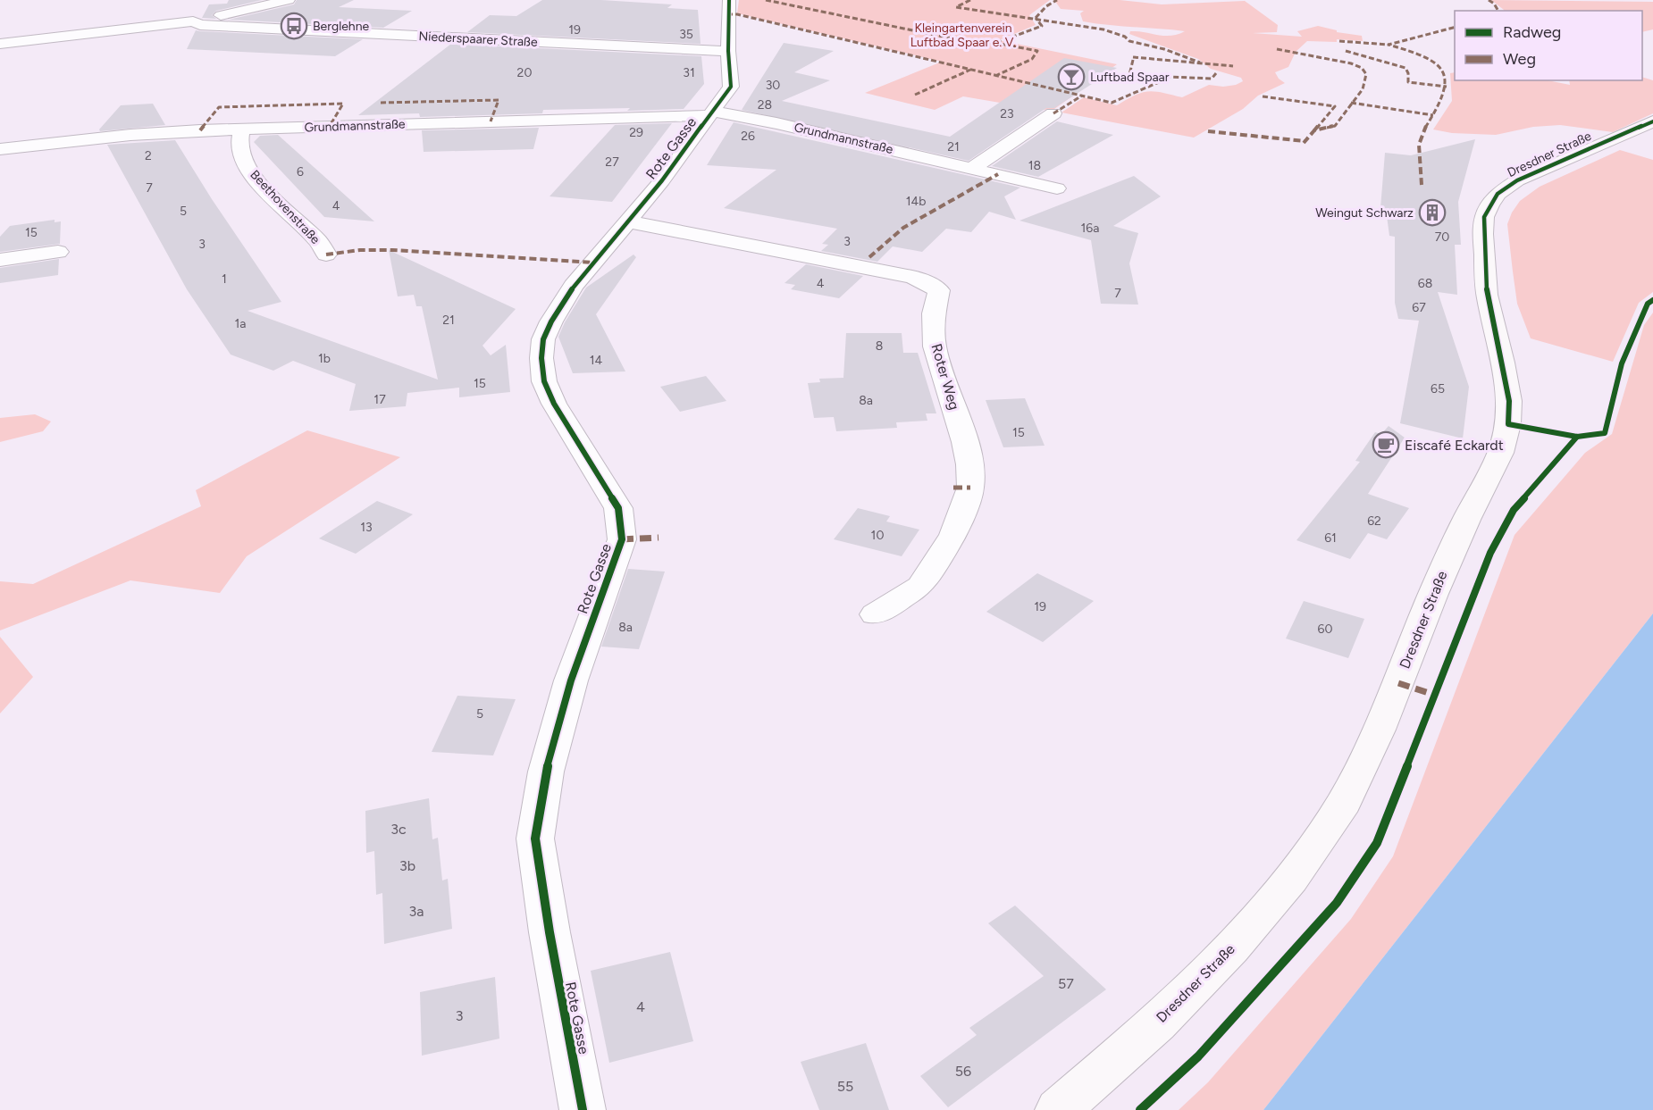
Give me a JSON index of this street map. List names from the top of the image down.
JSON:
{
  "streets": {
    "main road": ["Dresdner Straße"],
    "street": [
      "Niederspaarer Straße",
      "Grundmannstraße",
      "Rote Gasse",
      "Beethovenstraße",
      "Roter Weg"
    ]
  },
  "crossings": [
    ["Niederspaarer Straße", "Rote Gasse"],
    ["Grundmannstraße", "Rote Gasse"],
    ["Grundmannstraße", "Beethovenstraße"],
    ["Rote Gasse", "Roter Weg"]
  ],
  "parks": ["Kleingartenverein Luftbad Spaar e. V."],
  "places": {
    "bus stop": ["Berglehne"],
    "bar": ["Luftbad Spaar"],
    "building": ["Weingut Schwarz"],
    "cafe": ["Eiscafé Eckardt"]
  },
  "house_numbers": [
    "19",
    "35",
    "20",
    "31",
    "30",
    "28",
    "23",
    "29",
    "26",
    "21",
    "2",
    "27",
    "18",
    "6",
    "7",
    "14b",
    "4",
    "5",
    "16a",
    "15",
    "70",
    "3",
    "3",
    "1",
    "4",
    "68",
    "7",
    "67",
    "21",
    "1a",
    "8",
    "1b",
    "14",
    "15",
    "65",
    "17",
    "8a",
    "15",
    "62",
    "13",
    "10",
    "61",
    "19",
    "8a",
    "60",
    "5",
    "3c",
    "3b",
    "3a",
    "57",
    "4",
    "3",
    "56",
    "55"
  ],
  "legend": ["Radweg", "Weg"]
}
